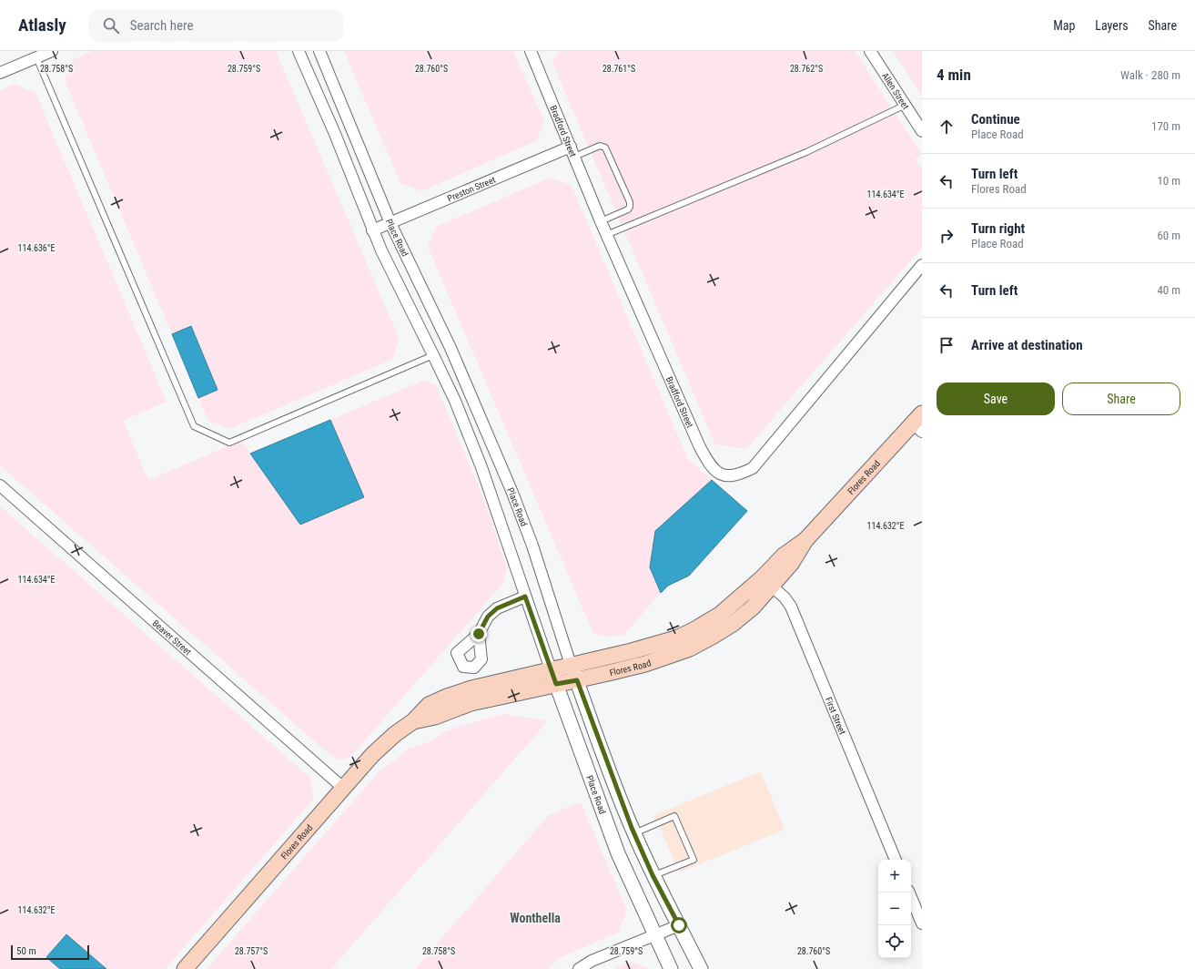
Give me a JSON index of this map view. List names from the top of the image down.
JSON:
{
  "streets": {
    "main road": ["Flores Road"],
    "street": [
      "Allen Street",
      "Bradford Street",
      "Preston Street",
      "Place Road",
      "Beaver Street",
      "First Street"
    ]
  },
  "crossings": [
    ["Bradford Street", "Preston Street"],
    ["Preston Street", "Place Road"],
    ["Place Road", "Flores Road"],
    ["Flores Road", "Beaver Street"],
    ["Flores Road", "First Street"]
  ],
  "districts": ["Wonthella"],
  "scale_bar": "50 m",
  "page": {
    "header": "Atlasly",
    "search": "Search here",
    "nav": ["Map", "Layers", "Share"],
    "heading": ["4 min", "Walk · 280 m"],
    "list": [
      ["Continue", "Place Road", "170 m"],
      ["Turn left", "Flores Road", "10 m"],
      ["Turn right", "Place Road", "60 m"],
      ["Turn left", "40 m"],
      "Arrive at destination"
    ],
    "buttons": ["Save", "Share"],
    "map_buttons": ["+", "−"],
    "scale": "50 m"
  },
  "coordinates": [
    "28.758°S",
    "28.759°S",
    "28.760°S",
    "28.761°S",
    "28.762°S",
    "114.634°E",
    "114.636°E",
    "114.632°E",
    "28.757°S"
  ]
}
